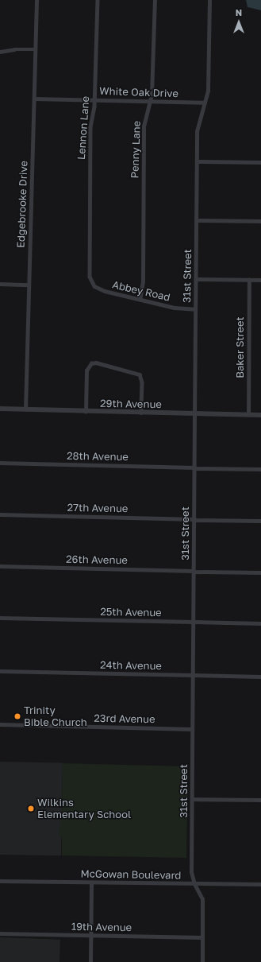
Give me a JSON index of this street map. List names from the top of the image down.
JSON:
{
  "streets": {
    "street": [
      "White Oak Drive",
      "Lennon Lane",
      "Penny Lane",
      "Edgebrooke Drive",
      "31st Street",
      "Abbey Road",
      "Baker Street",
      "29th Avenue",
      "28th Avenue",
      "27th Avenue",
      "26th Avenue",
      "25th Avenue",
      "24th Avenue",
      "23rd Avenue",
      "McGowan Boulevard",
      "19th Avenue"
    ]
  },
  "crossings": [
    ["White Oak Drive", "Lennon Lane"],
    ["White Oak Drive", "Penny Lane"],
    ["White Oak Drive", "Edgebrooke Drive"],
    ["White Oak Drive", "31st Street"],
    ["Lennon Lane", "Abbey Road"],
    ["Penny Lane", "Abbey Road"],
    ["Edgebrooke Drive", "29th Avenue"],
    ["31st Street", "Abbey Road"],
    ["31st Street", "29th Avenue"],
    ["31st Street", "28th Avenue"],
    ["31st Street", "27th Avenue"],
    ["31st Street", "26th Avenue"],
    ["31st Street", "25th Avenue"],
    ["31st Street", "24th Avenue"],
    ["31st Street", "23rd Avenue"],
    ["31st Street", "McGowan Boulevard"],
    ["31st Street", "19th Avenue"],
    ["Baker Street", "29th Avenue"]
  ],
  "places": ["Trinity Bible Church", "Wilkins Elementary School"],
  "north": "top"
}
